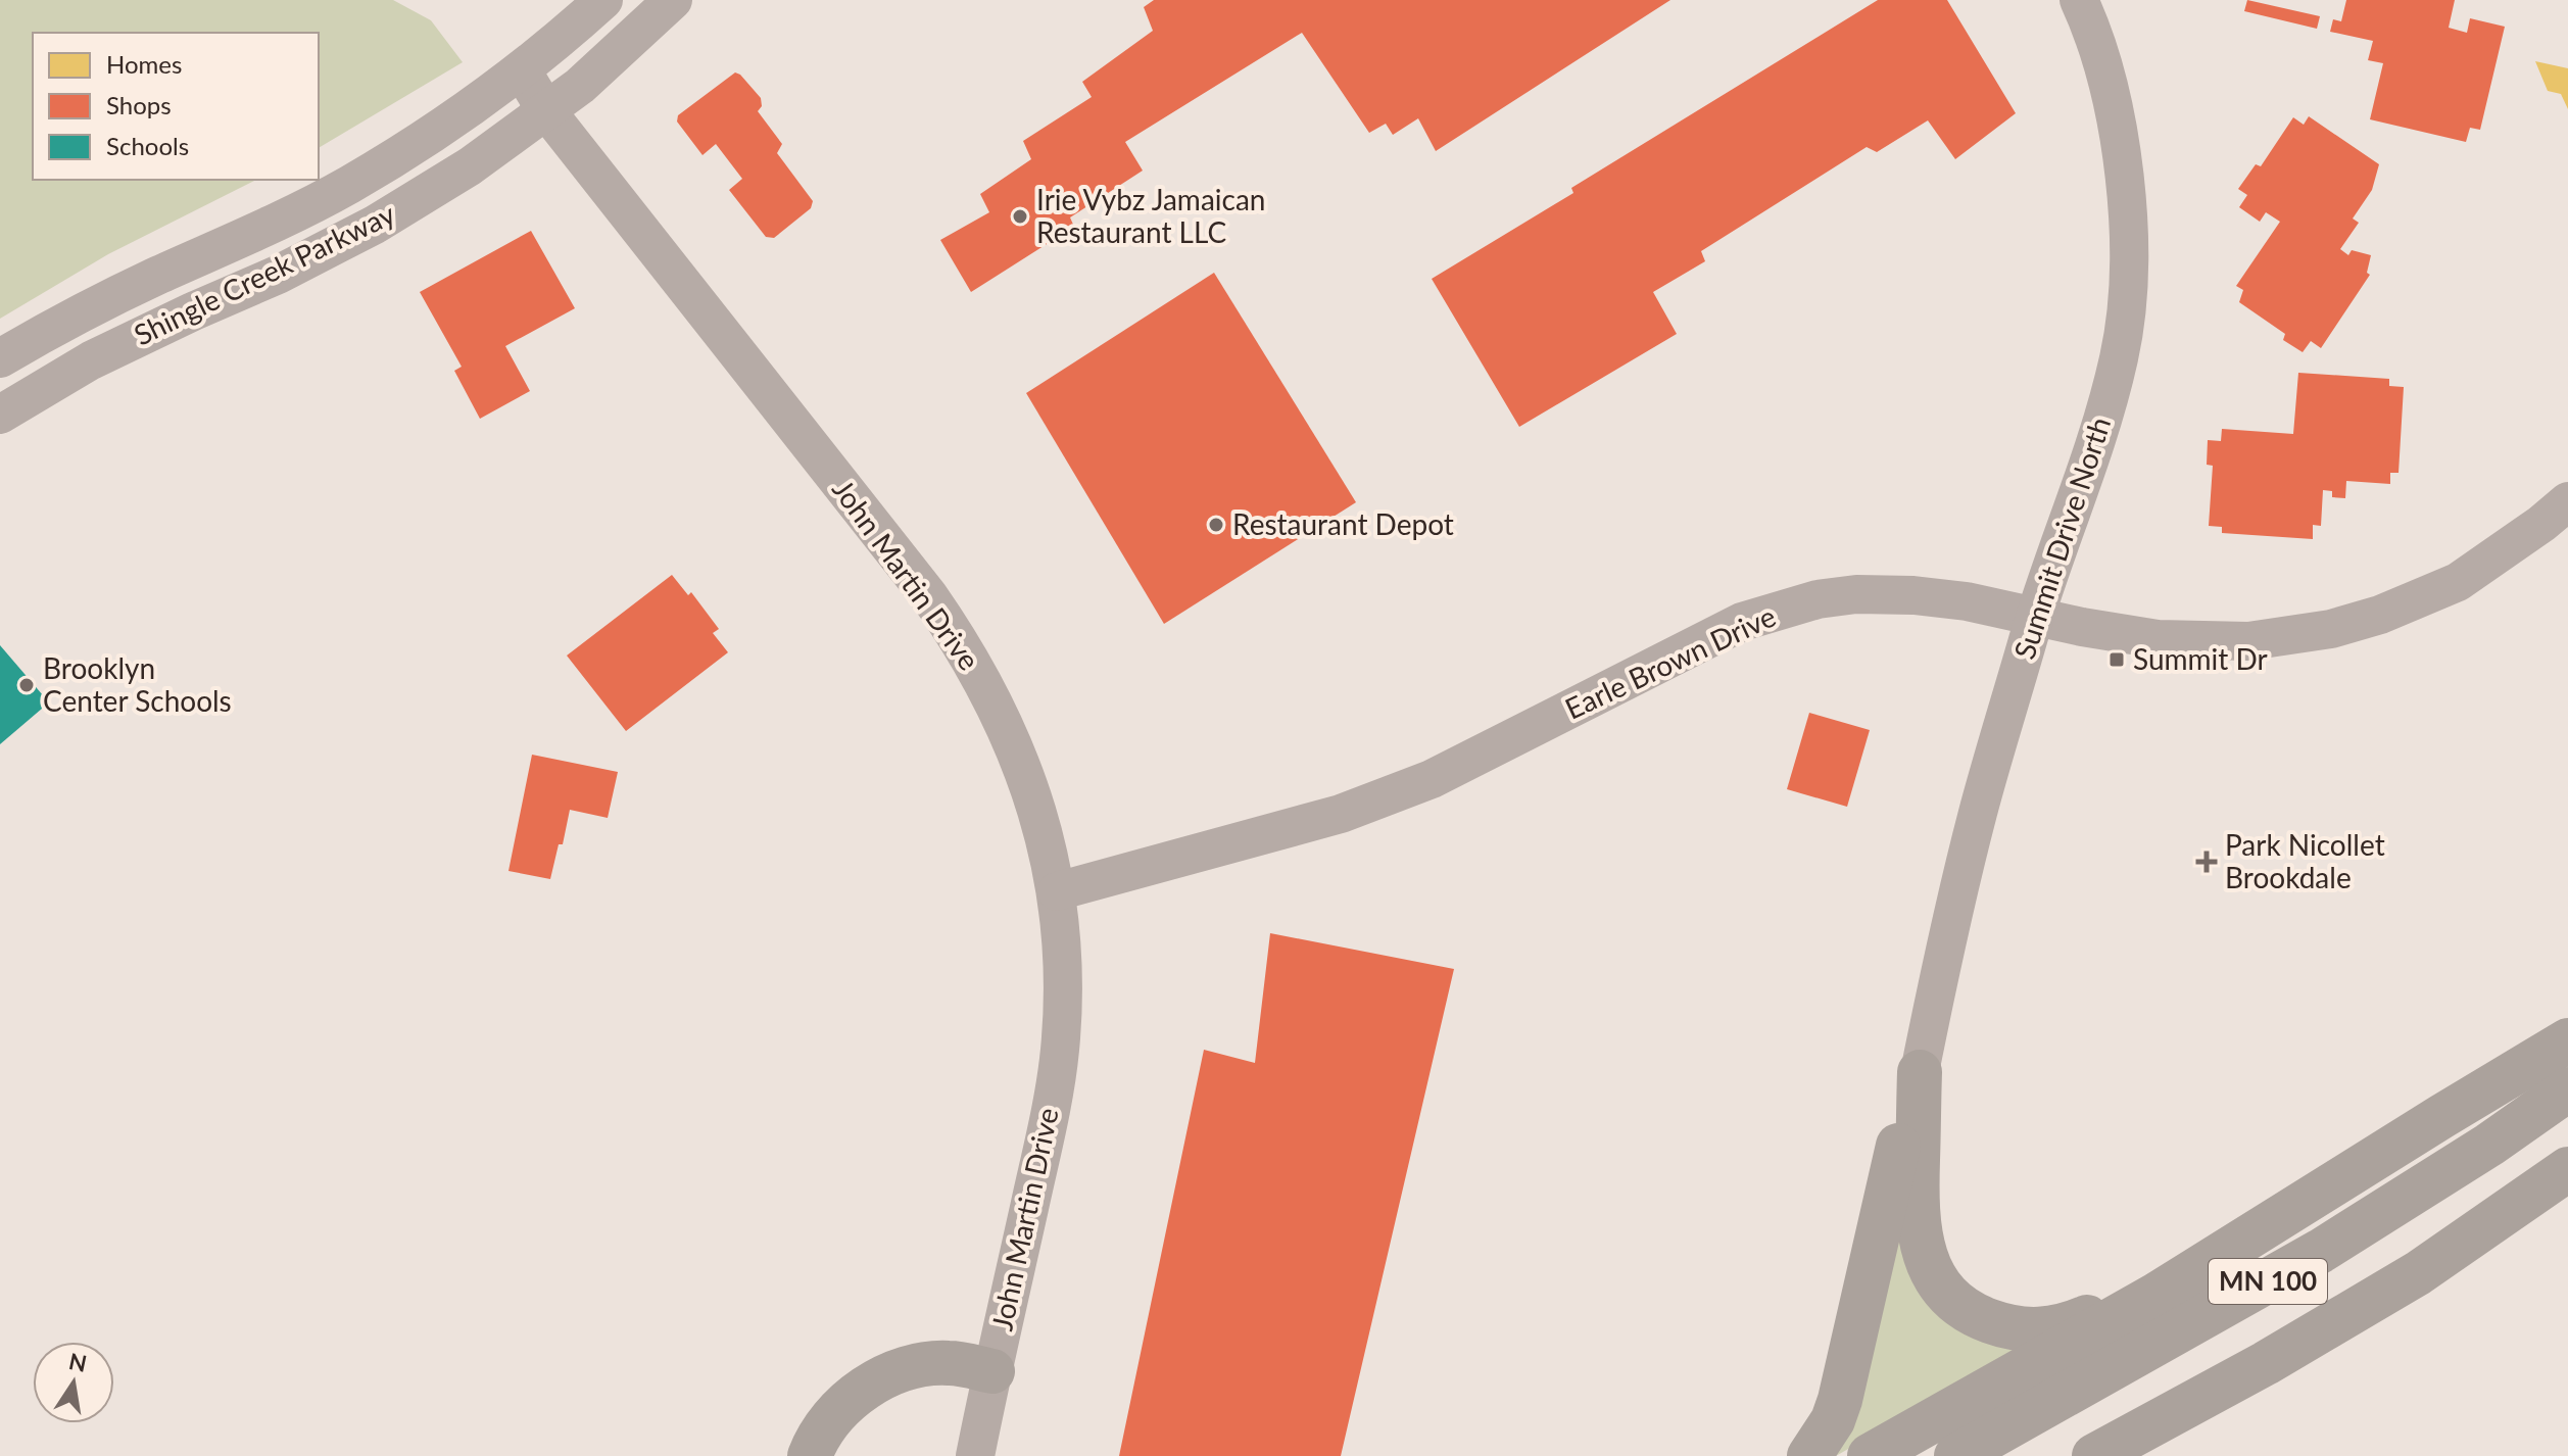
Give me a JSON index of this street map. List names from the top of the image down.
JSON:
{
  "streets": {
    "highway": ["MN 100"],
    "street": [
      "Shingle Creek Parkway",
      "Summit Drive North",
      "John Martin Drive",
      "Earle Brown Drive"
    ]
  },
  "crossings": [
    ["Shingle Creek Parkway", "John Martin Drive"],
    ["Summit Drive North", "Earle Brown Drive"],
    ["John Martin Drive", "Earle Brown Drive"]
  ],
  "places": {
    "other": ["Irie Vybz Jamaican Restaurant LLC", "Restaurant Depot", "Brooklyn Center Schools"],
    "transit": ["Summit Dr"],
    "health": ["Park Nicollet Brookdale"]
  },
  "legend": ["Homes", "Shops", "Schools"],
  "north": "top"
}
